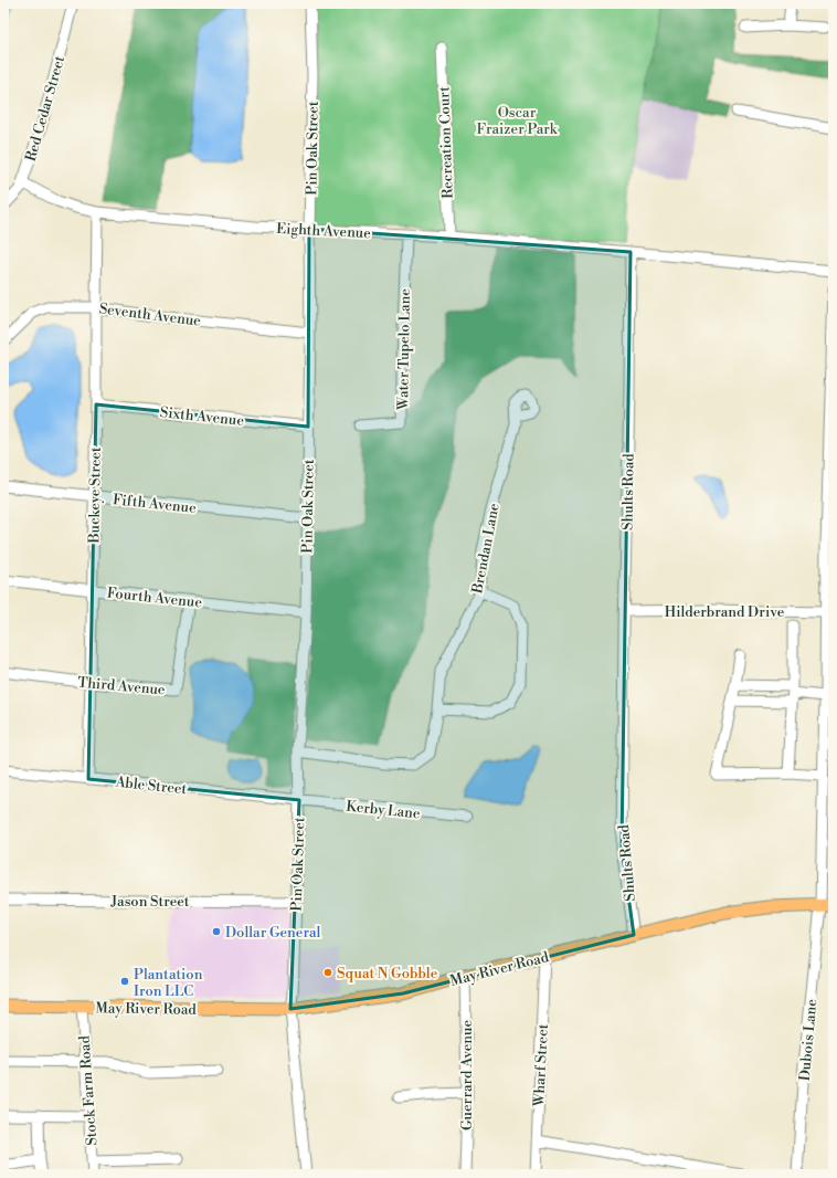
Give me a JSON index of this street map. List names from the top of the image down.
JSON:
{
  "streets": {
    "main road": ["May River Road"],
    "street": [
      "Red Cedar Street",
      "Recreation Court",
      "Pin Oak Street",
      "Eighth Avenue",
      "Seventh Avenue",
      "Water Tupelo Lane",
      "Sixth Avenue",
      "Shults Road",
      "Buckeye Street",
      "Fifth Avenue",
      "Brendan Lane",
      "Fourth Avenue",
      "Hilderbrand Drive",
      "Third Avenue",
      "Able Street",
      "Kerby Lane",
      "Jason Street",
      "Dubois Lane",
      "Wharf Street",
      "Guerrard Avenue",
      "Stock Farm Road"
    ]
  },
  "crossings": [
    ["Red Cedar Street", "Eighth Avenue"],
    ["Recreation Court", "Eighth Avenue"],
    ["Pin Oak Street", "Eighth Avenue"],
    ["Pin Oak Street", "Seventh Avenue"],
    ["Pin Oak Street", "Sixth Avenue"],
    ["Pin Oak Street", "Fifth Avenue"],
    ["Pin Oak Street", "Brendan Lane"],
    ["Pin Oak Street", "Fourth Avenue"],
    ["Pin Oak Street", "Able Street"],
    ["Pin Oak Street", "Kerby Lane"],
    ["Pin Oak Street", "Jason Street"],
    ["Pin Oak Street", "May River Road"],
    ["Eighth Avenue", "Water Tupelo Lane"],
    ["Eighth Avenue", "Shults Road"],
    ["Eighth Avenue", "Buckeye Street"],
    ["Seventh Avenue", "Buckeye Street"],
    ["Sixth Avenue", "Buckeye Street"],
    ["Shults Road", "Hilderbrand Drive"],
    ["Shults Road", "May River Road"],
    ["Buckeye Street", "Fifth Avenue"],
    ["Buckeye Street", "Fourth Avenue"],
    ["Buckeye Street", "Third Avenue"],
    ["Buckeye Street", "Able Street"],
    ["Fourth Avenue", "Third Avenue"],
    ["Hilderbrand Drive", "Dubois Lane"],
    ["Able Street", "Kerby Lane"],
    ["May River Road", "Dubois Lane"],
    ["May River Road", "Wharf Street"],
    ["May River Road", "Guerrard Avenue"],
    ["May River Road", "Stock Farm Road"]
  ],
  "parks": ["Oscar Fraizer Park"],
  "places": ["Dollar General", "Squat N Gobble", "Plantation Iron LLC"]
}
